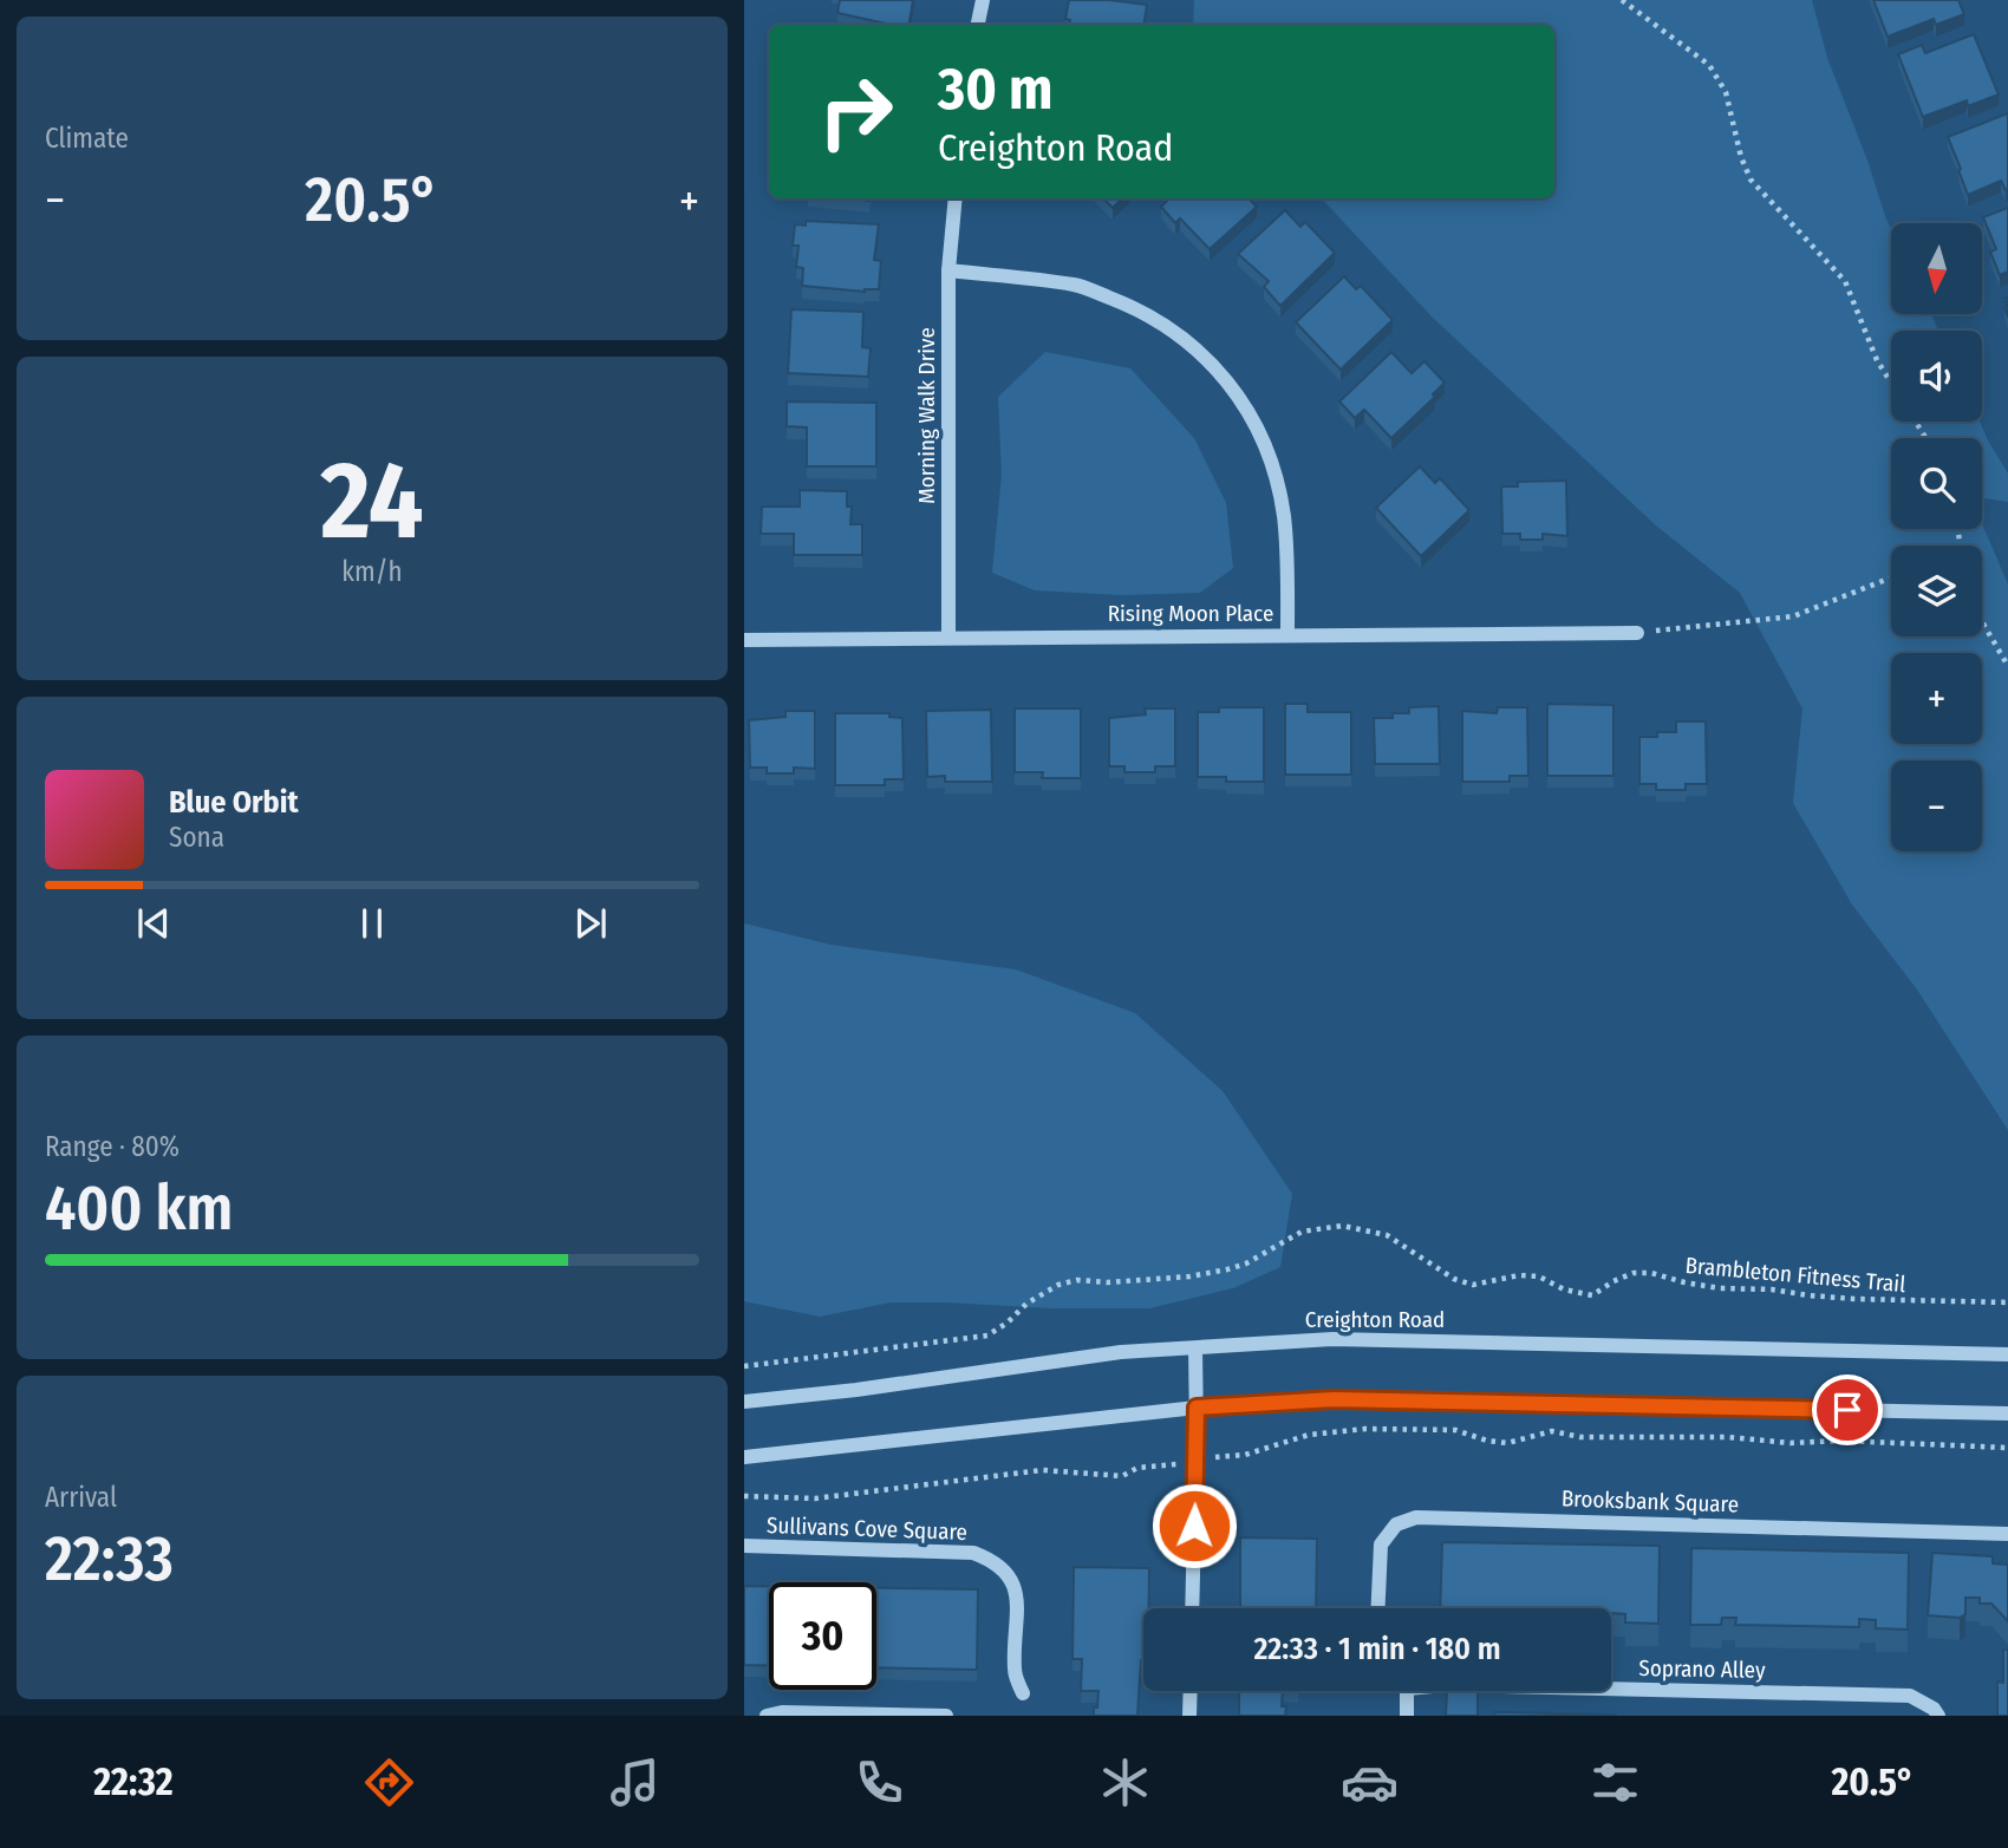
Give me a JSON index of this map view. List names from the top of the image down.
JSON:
{
  "streets": {
    "street": [
      "Morning Walk Drive",
      "Rising Moon Place",
      "Creighton Road",
      "Brooksbank Square",
      "Sullivans Cove Square",
      "Soprano Alley"
    ],
    "path": ["Brambleton Fitness Trail"]
  },
  "crossings": [
    ["Morning Walk Drive", "Rising Moon Place"]
  ],
  "north": "bottom",
  "page": {
    "tile": [
      "Climate",
      ["24", "km/h"],
      ["Range · 80%", "400 km"],
      ["Arrival", "22:33"]
    ],
    "turn": ["30 m", "Creighton Road"],
    "heat": ["−", "20.5°", "+"],
    "map_buttons": ["+", "−"],
    "song": ["Blue Orbit", "Sona"],
    "limit": "30",
    "trip": "22:33 · 1 min · 180 m",
    "tabs": ["22:32", "20.5°"]
  }
}
